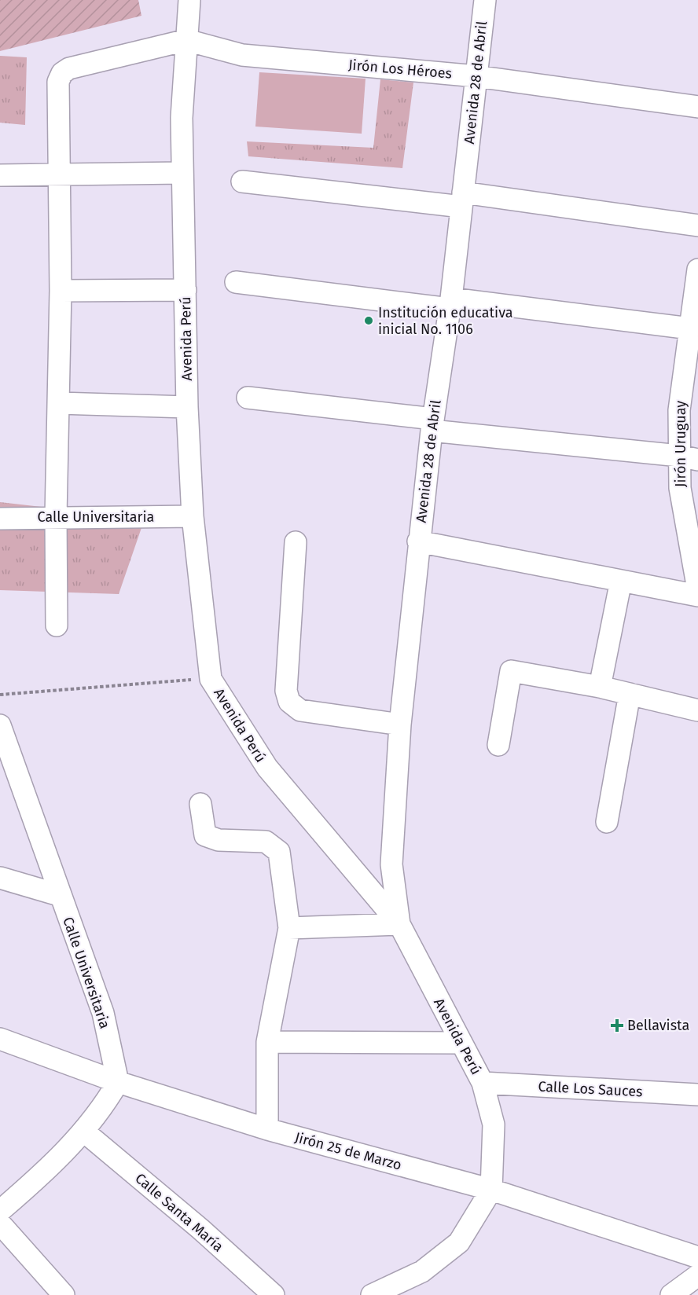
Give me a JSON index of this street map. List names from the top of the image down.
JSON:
{
  "streets": {
    "street": [
      "Jirón Los Héroes",
      "Avenida 28 de Abril",
      "Avenida Perú",
      "Jirón Uruguay",
      "Calle Universitaria",
      "Calle Los Sauces",
      "Jirón 25 de Marzo",
      "Calle Santa María"
    ]
  },
  "crossings": [
    ["Jirón Los Héroes", "Avenida 28 de Abril"],
    ["Jirón Los Héroes", "Avenida Perú"],
    ["Avenida 28 de Abril", "Avenida Perú"],
    ["Avenida Perú", "Calle Universitaria"],
    ["Avenida Perú", "Calle Los Sauces"],
    ["Avenida Perú", "Jirón 25 de Marzo"],
    ["Calle Universitaria", "Jirón 25 de Marzo"]
  ],
  "places": {
    "other": ["Institución educativa inicial No. 1106"],
    "health": ["Bellavista"]
  }
}
